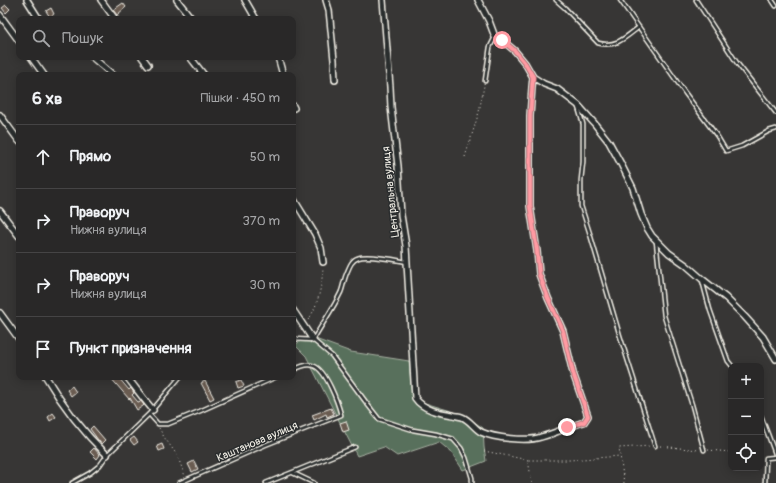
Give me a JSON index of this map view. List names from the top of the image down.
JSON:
{
  "streets": {
    "street": ["Центральна вулиця"],
    "lane": ["Каштанова вулиця"]
  },
  "page": {
    "search": "Пошук",
    "heading": ["6 хв", "Пішки · 450 m"],
    "list": [
      ["Прямо", "50 m"],
      ["Праворуч", "Нижня вулиця", "370 m"],
      ["Праворуч", "Нижня вулиця", "30 m"],
      "Пункт призначення"
    ],
    "map_buttons": ["+", "−"]
  }
}
